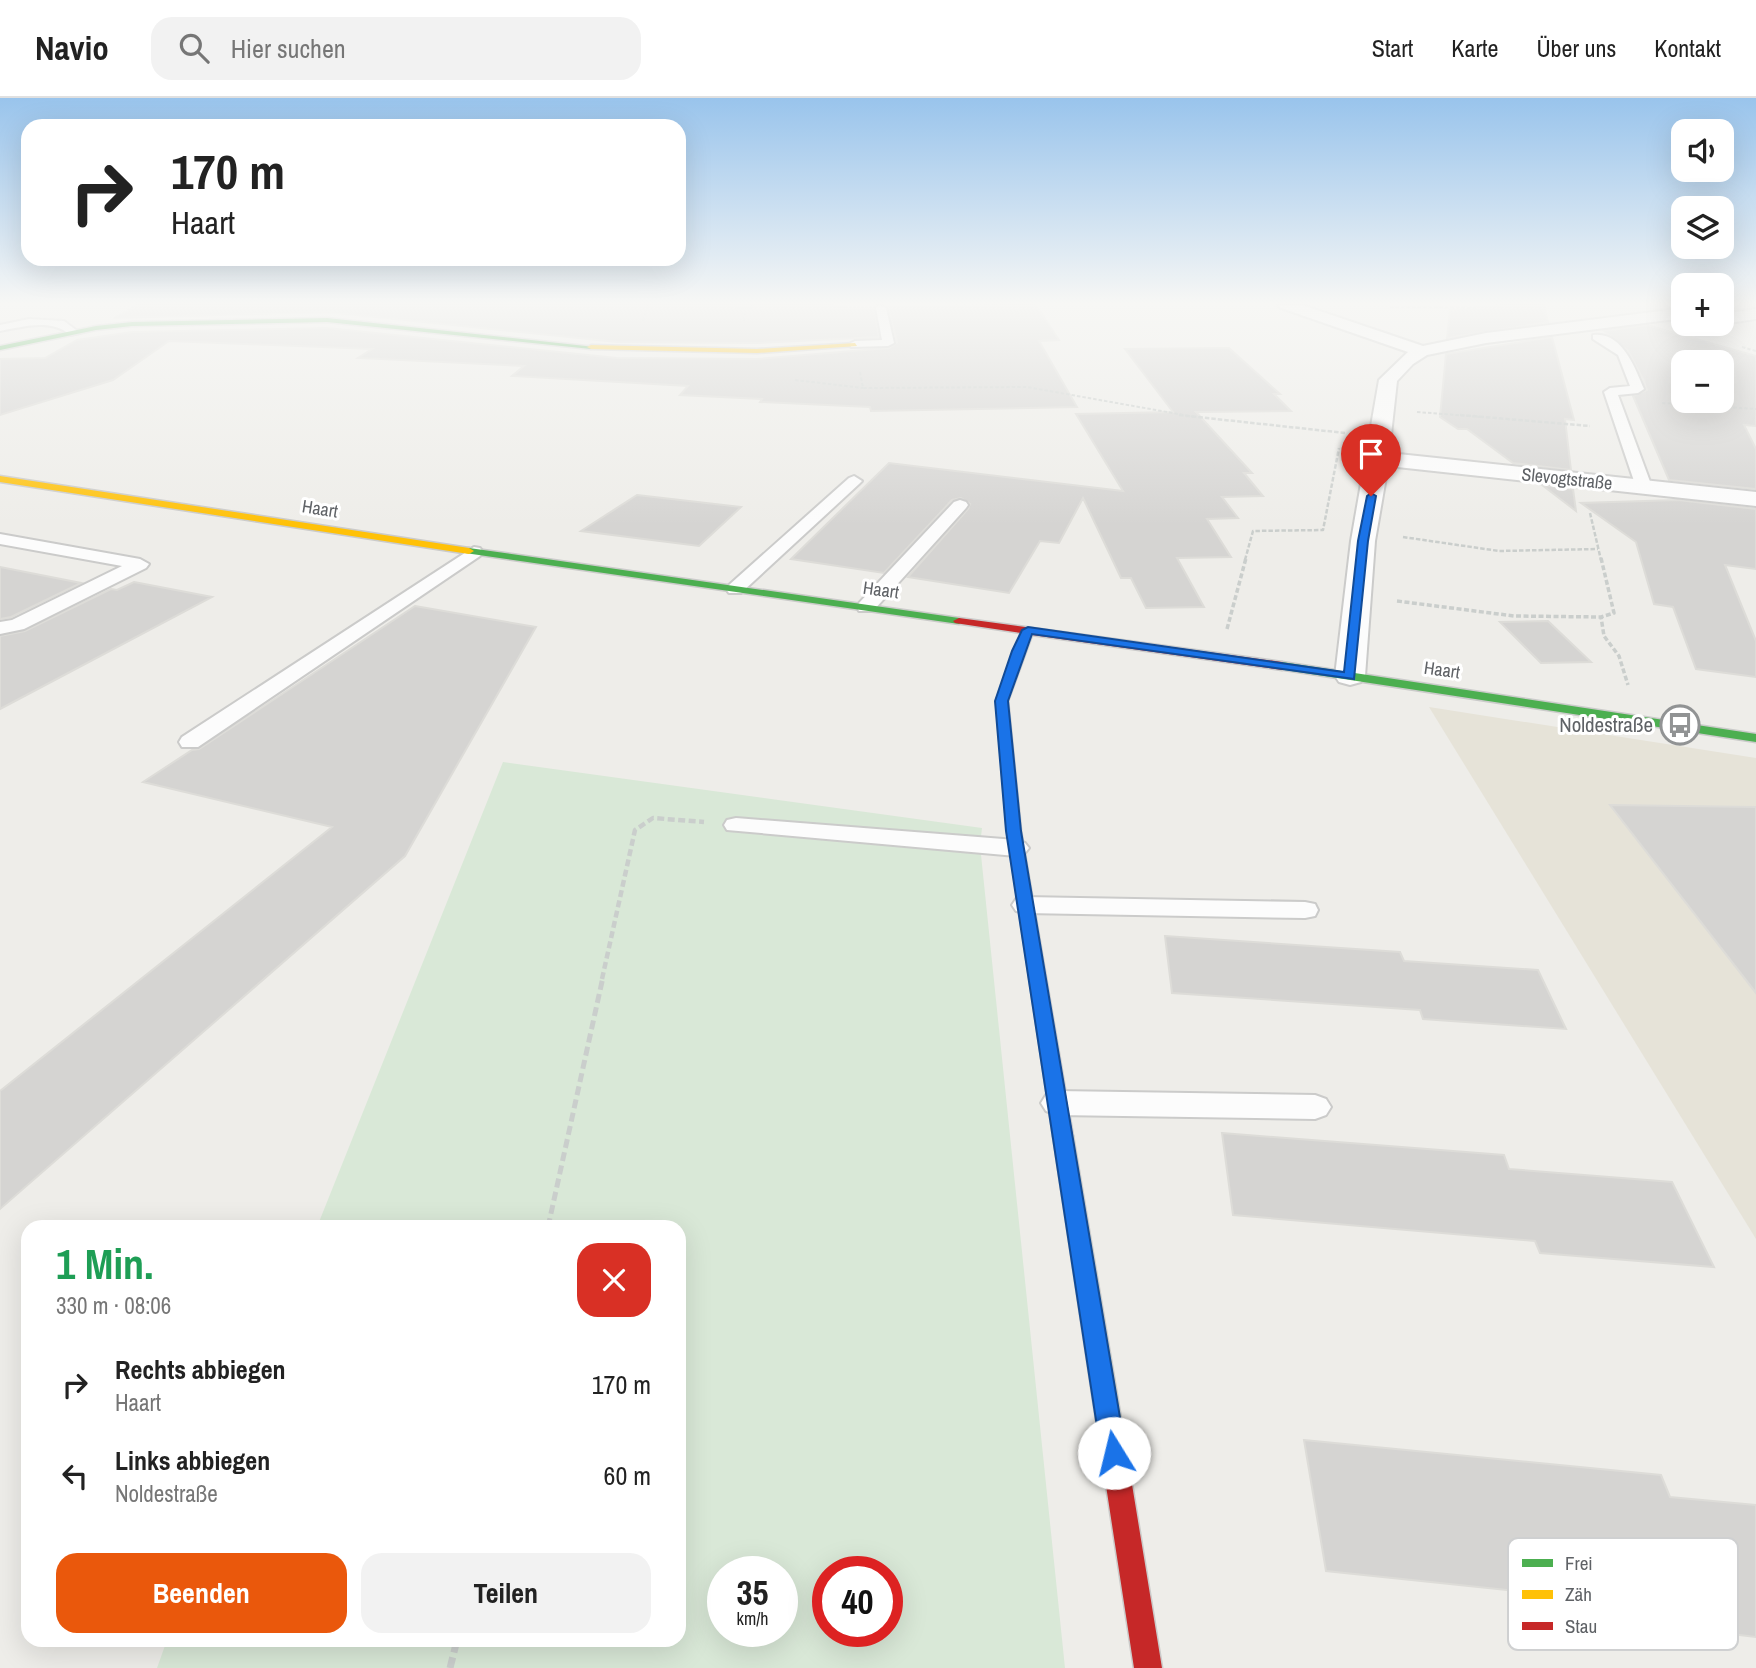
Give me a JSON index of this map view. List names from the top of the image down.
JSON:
{
  "streets": {
    "street": ["Slevogtstraße", "Haart"]
  },
  "places": {
    "bus stop": ["Noldestraße"]
  },
  "legend": ["Frei", "Zäh", "Stau"],
  "page": {
    "header": "Navio",
    "search": "Hier suchen",
    "nav": [
      "Start",
      "Karte",
      "Über uns",
      "Kontakt"
    ],
    "map_buttons": ["+", "−"],
    "turn": ["170 m", "Haart"],
    "heading": ["1 Min.", "330 m · 08:06"],
    "list": [
      {
        "name": "Rechts abbiegen",
        "note": "Haart",
        "value": "170 m"
      },
      {
        "name": "Links abbiegen",
        "note": "Noldestraße",
        "value": "60 m"
      }
    ],
    "buttons": ["Beenden", "Teilen"],
    "speed": "35 km/h",
    "limit": "40"
  }
}
